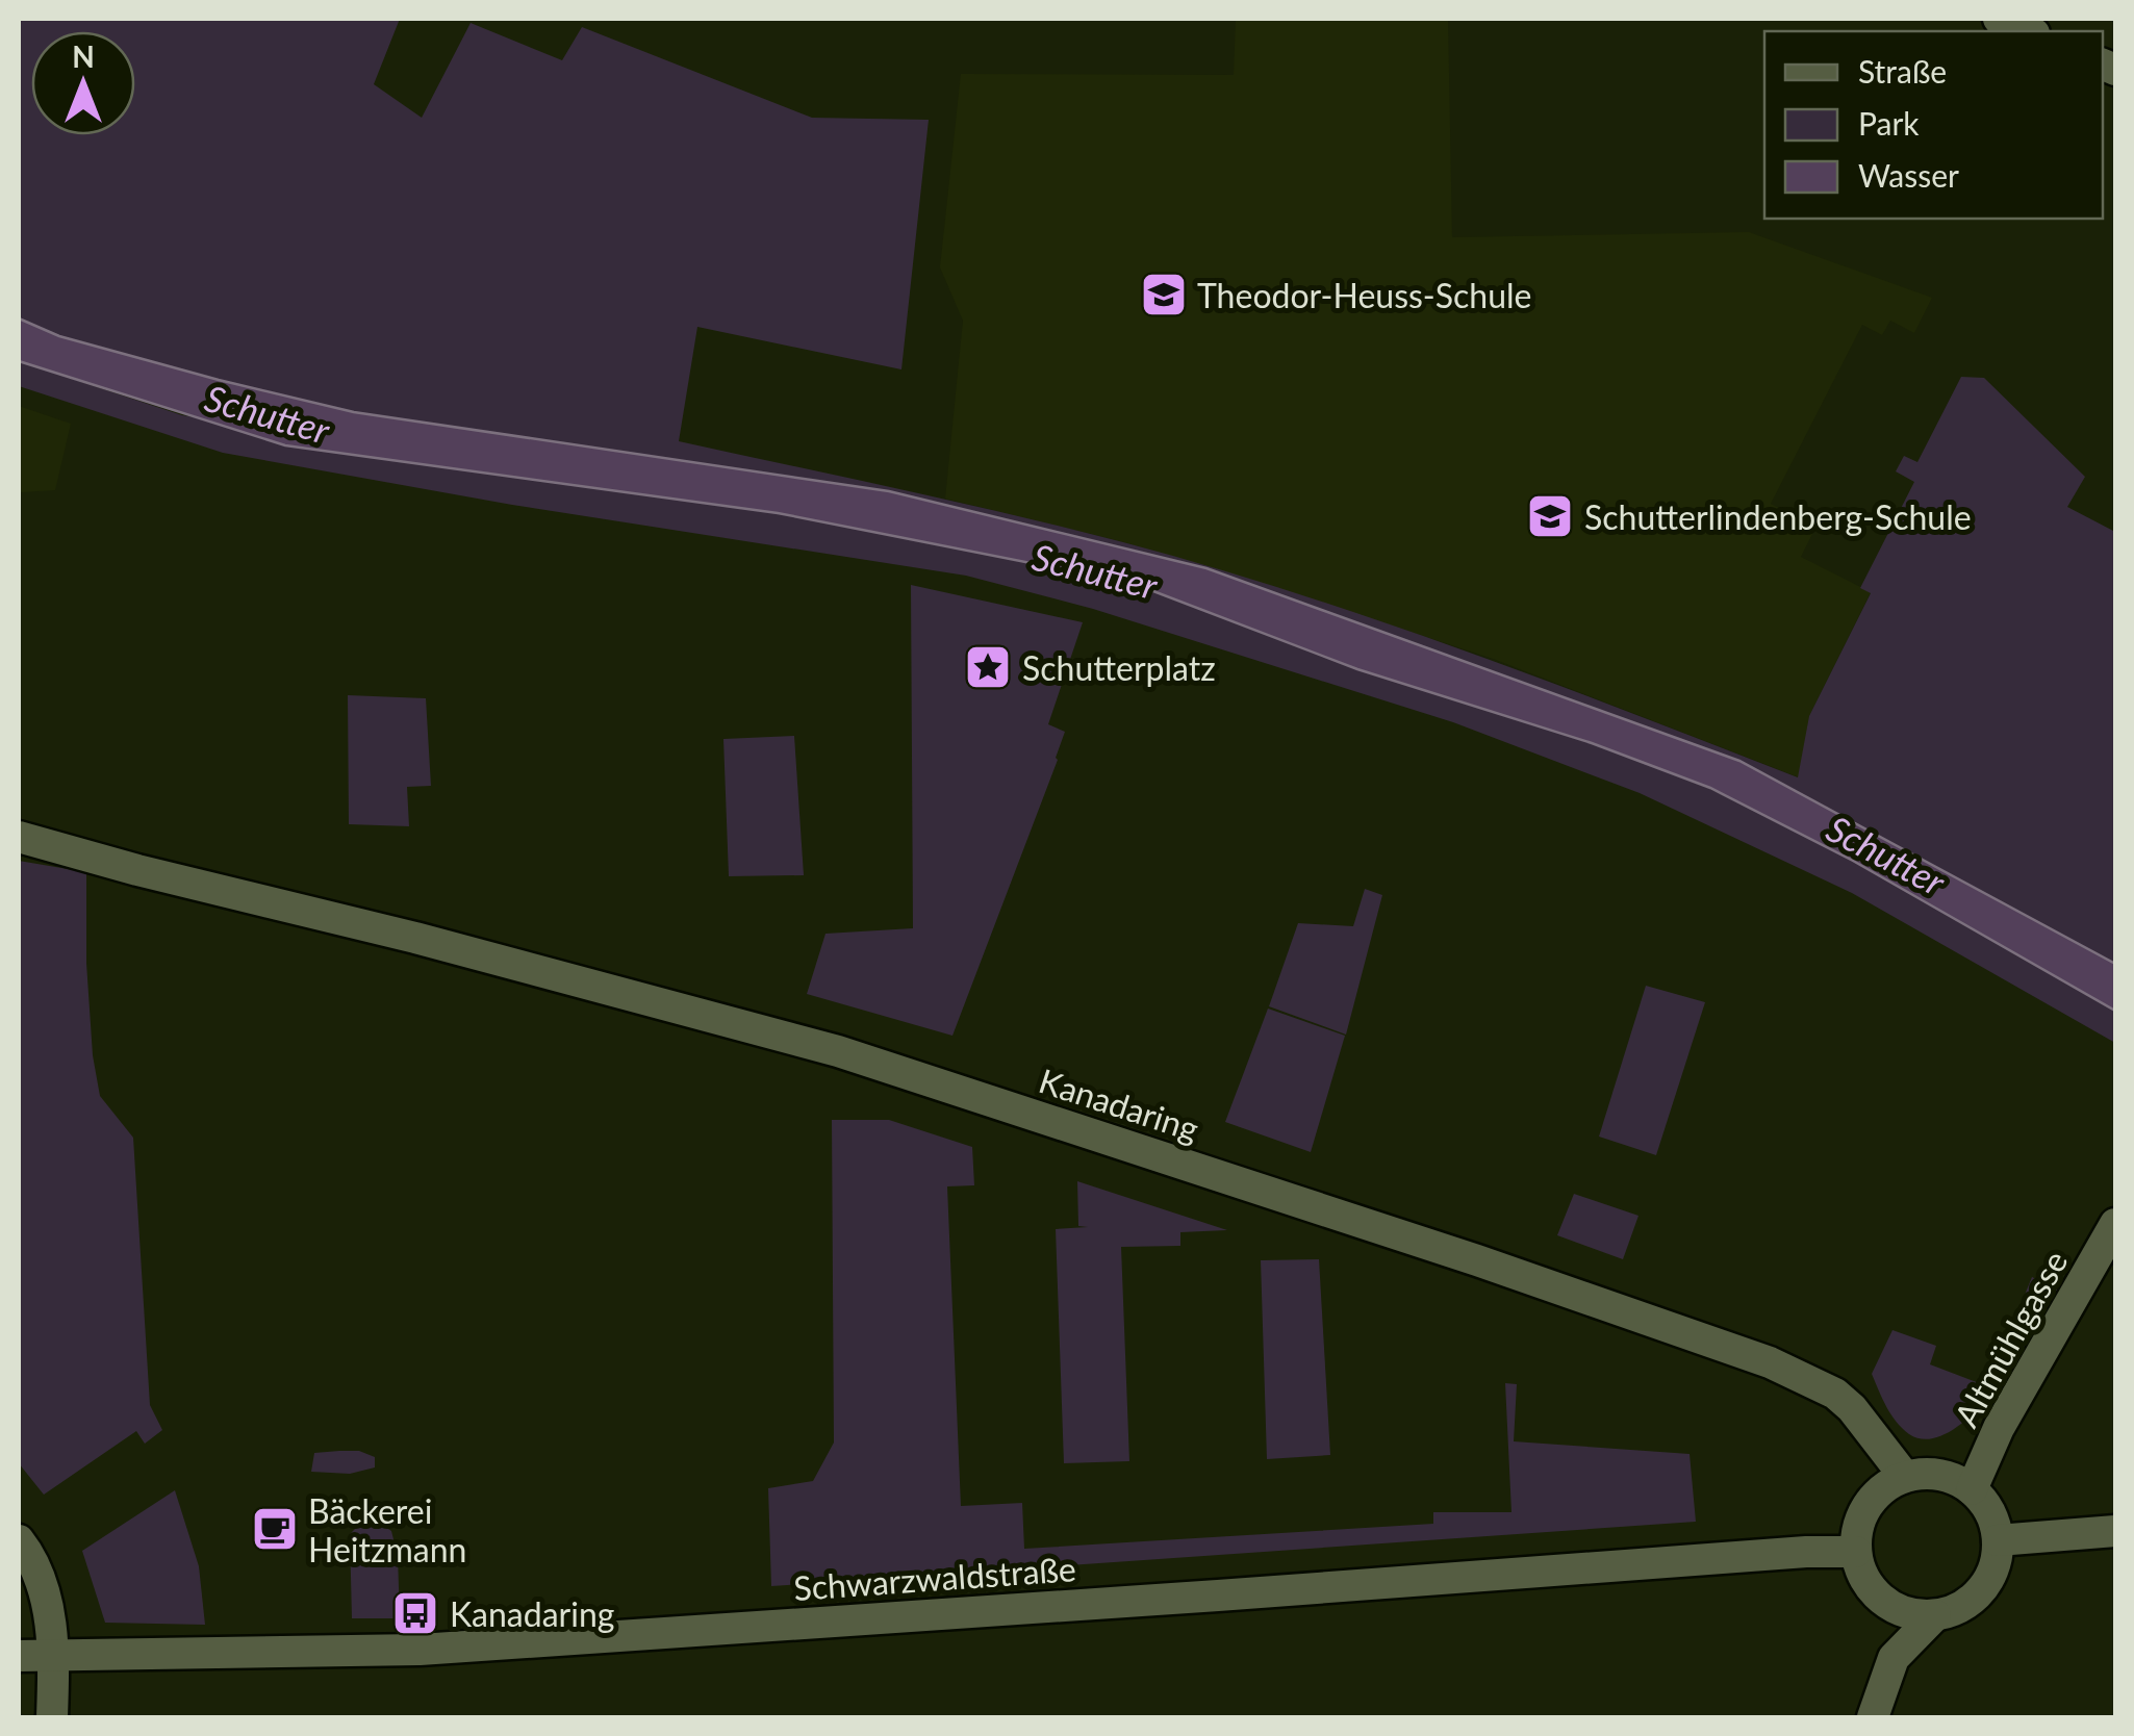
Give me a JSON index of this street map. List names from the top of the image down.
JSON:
{
  "streets": {
    "street": ["Kanadaring", "Altmühlgasse", "Schwarzwaldstraße"]
  },
  "crossings": [
    ["Kanadaring", "Altmühlgasse"],
    ["Kanadaring", "Schwarzwaldstraße"],
    ["Altmühlgasse", "Schwarzwaldstraße"]
  ],
  "water": ["Schutter"],
  "places": {
    "school or university": ["Theodor-Heuss-Schule", "Schutterlindenberg-Schule"],
    "place": ["Schutterplatz"],
    "cafe": ["Bäckerei Heitzmann"],
    "bus stop": ["Kanadaring"]
  },
  "legend": ["Straße", "Park", "Wasser"],
  "north": "top"
}
